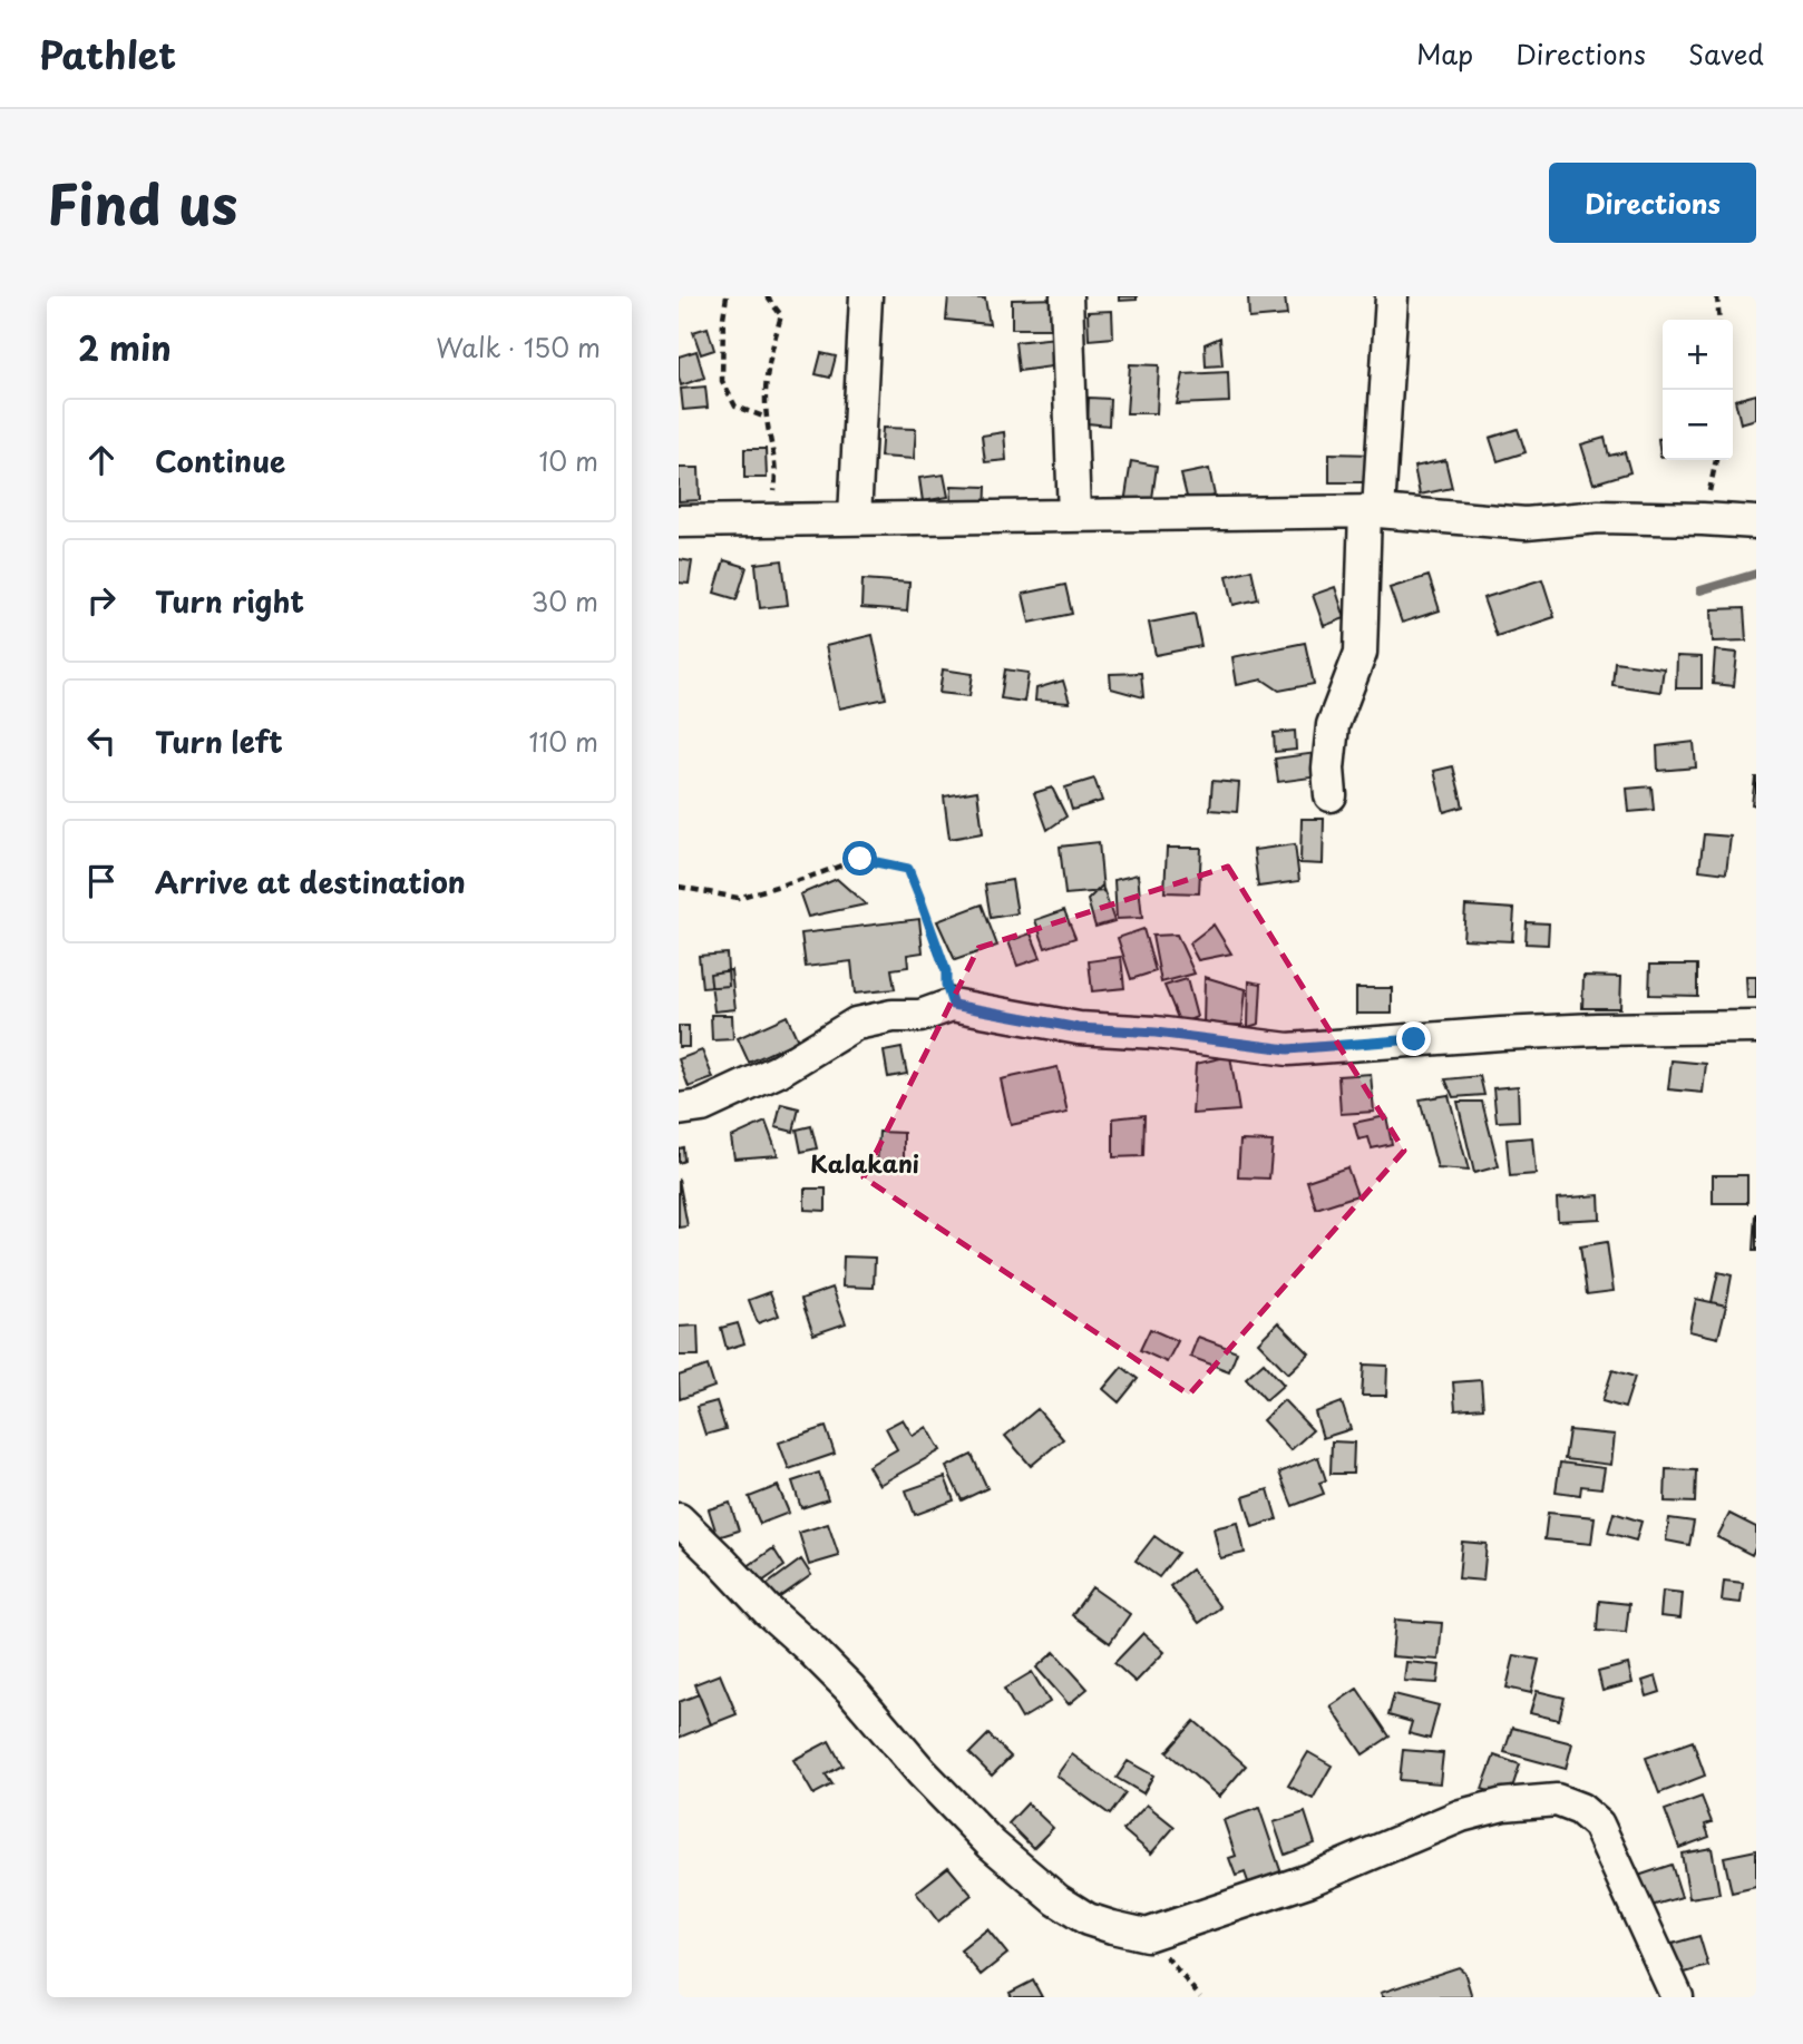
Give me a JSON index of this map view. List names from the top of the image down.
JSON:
{
  "districts": ["Kalakani"],
  "page": {
    "header": "Pathlet",
    "nav": ["Map", "Directions", "Saved"],
    "title": "Find us",
    "buttons": "Directions",
    "heading": ["2 min", "Walk · 150 m"],
    "map_buttons": ["+", "−"],
    "list": [
      ["Continue", "10 m"],
      ["Turn right", "30 m"],
      ["Turn left", "110 m"],
      "Arrive at destination"
    ]
  }
}
